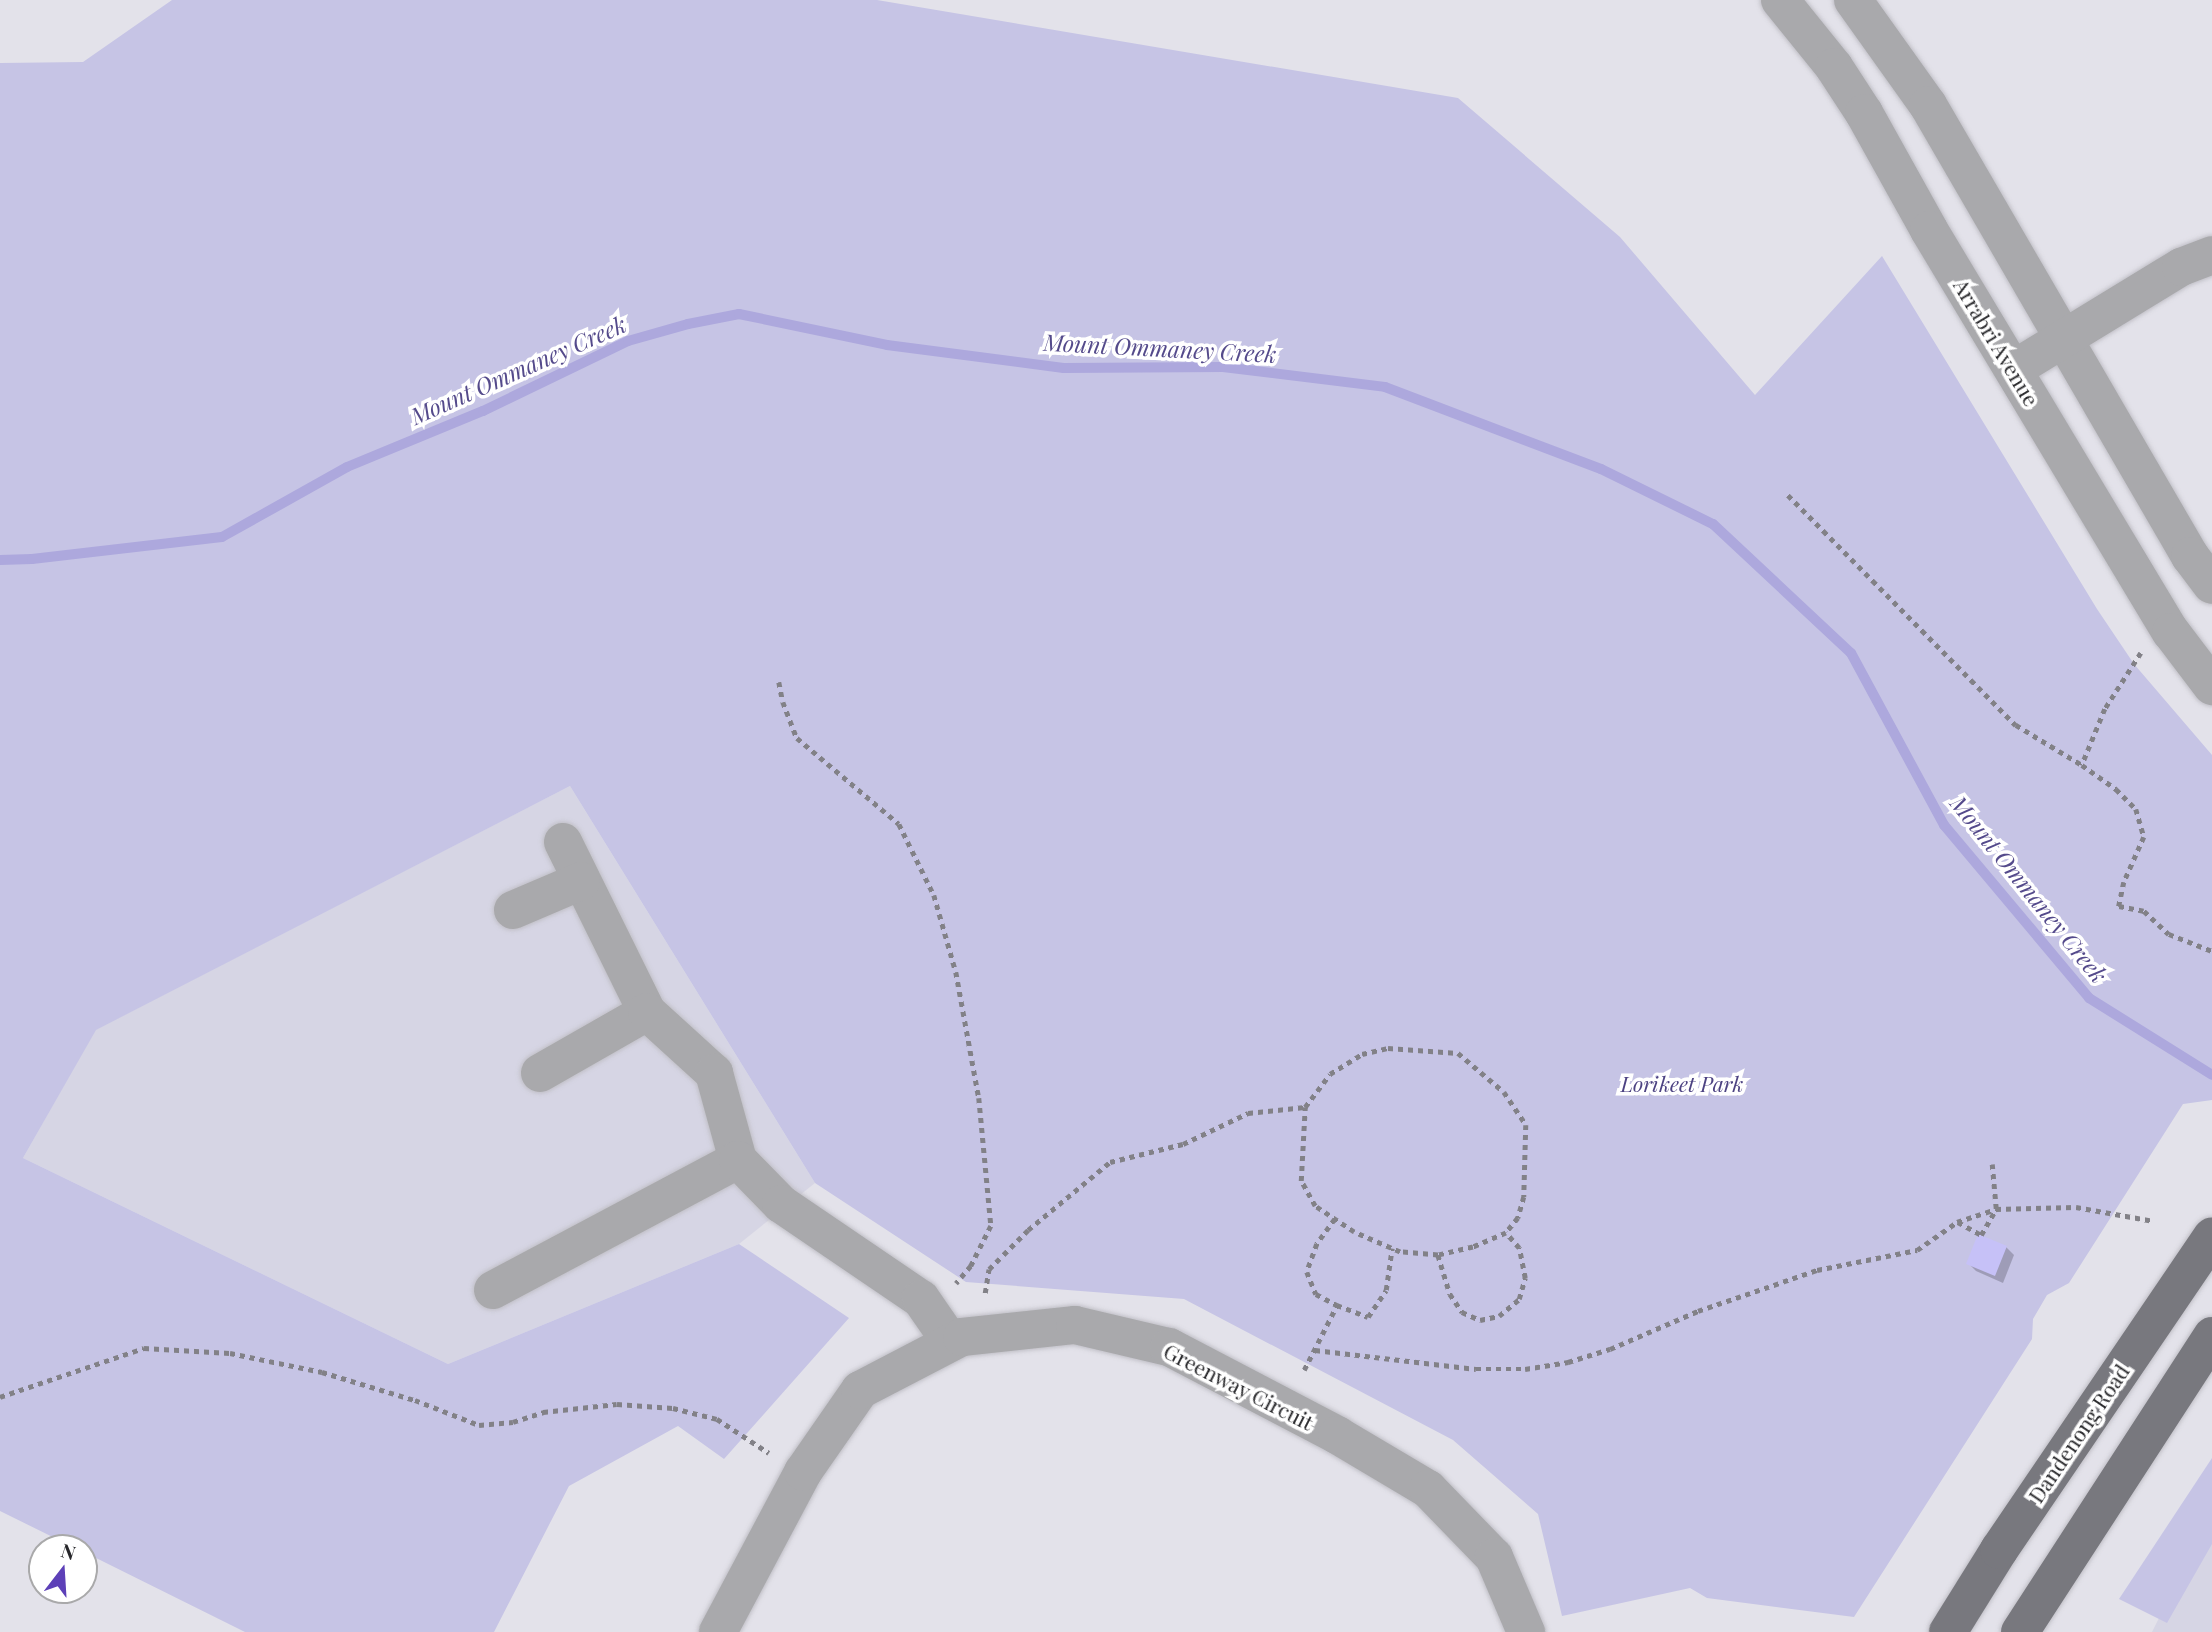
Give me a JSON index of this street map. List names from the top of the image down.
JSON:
{
  "streets": {
    "main road": ["Dandenong Road"],
    "street": ["Arrabri Avenue", "Greenway Circuit"]
  },
  "water": ["Mount Ommaney Creek"],
  "parks": ["Lorikeet Park"],
  "north": "top"
}
